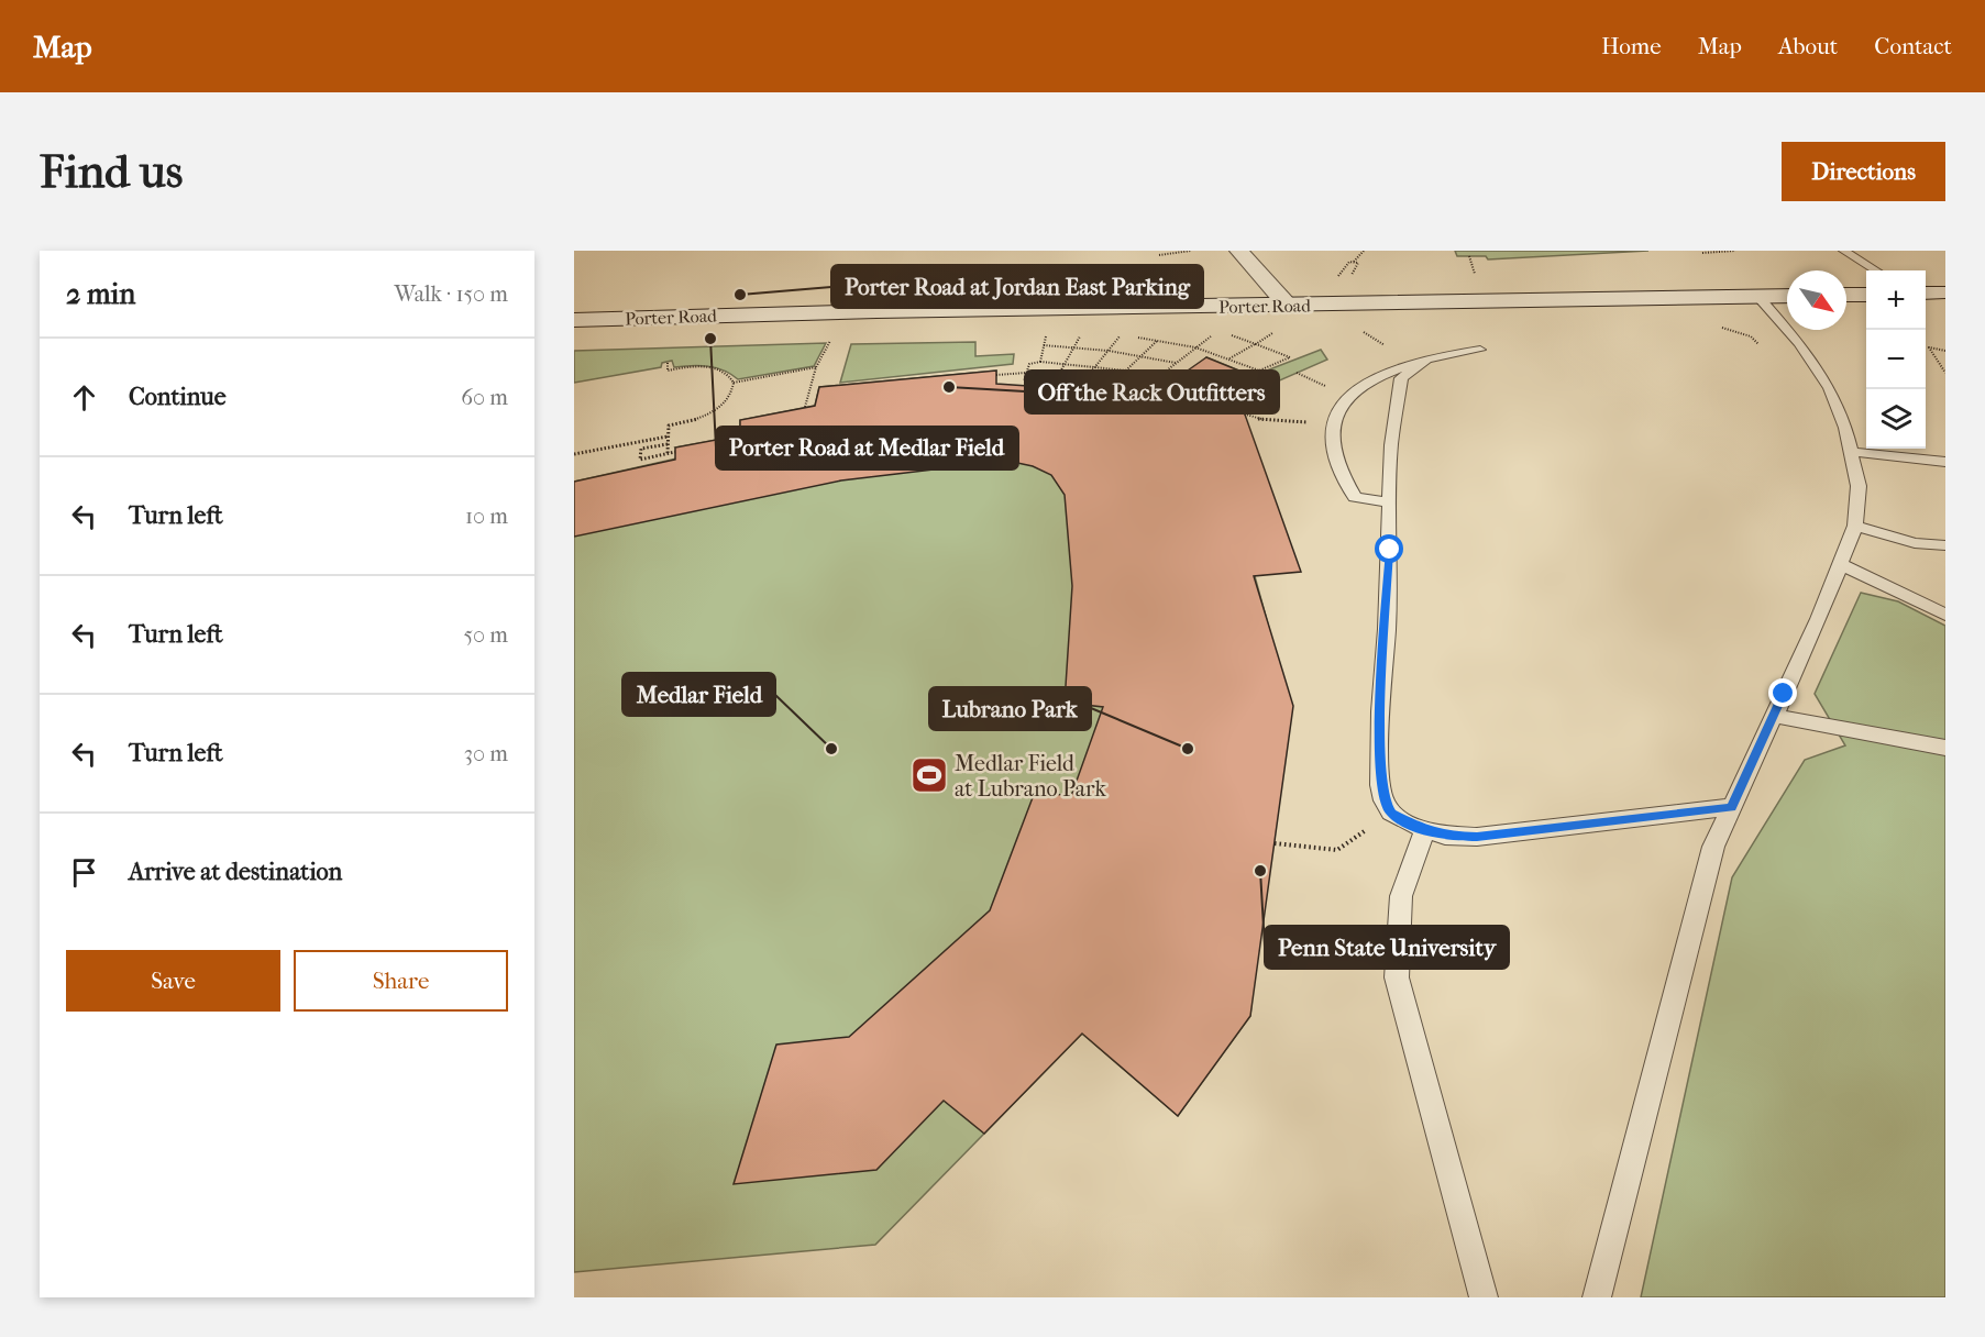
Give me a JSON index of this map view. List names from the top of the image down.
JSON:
{
  "streets": {
    "street": ["Porter Road"]
  },
  "places": {
    "other": [
      "Porter Road at Jordan East Parking",
      "Porter Road at Medlar Field",
      "Off the Rack Outfitters",
      "Medlar Field",
      "Lubrano Park",
      "Penn State University"
    ],
    "sports": ["Medlar Field at Lubrano Park"]
  },
  "north": "bottom right",
  "page": {
    "header": "Map",
    "nav": [
      "Home",
      "Map",
      "About",
      "Contact"
    ],
    "buttons": [
      "Directions",
      ["Save", "Share"]
    ],
    "title": "Find us",
    "heading": ["2 min", "Walk · 150 m"],
    "map_buttons": ["+", "−"],
    "list": [
      ["Continue", "60 m"],
      ["Turn left", "10 m"],
      ["Turn left", "50 m"],
      ["Turn left", "30 m"],
      "Arrive at destination"
    ]
  }
}
